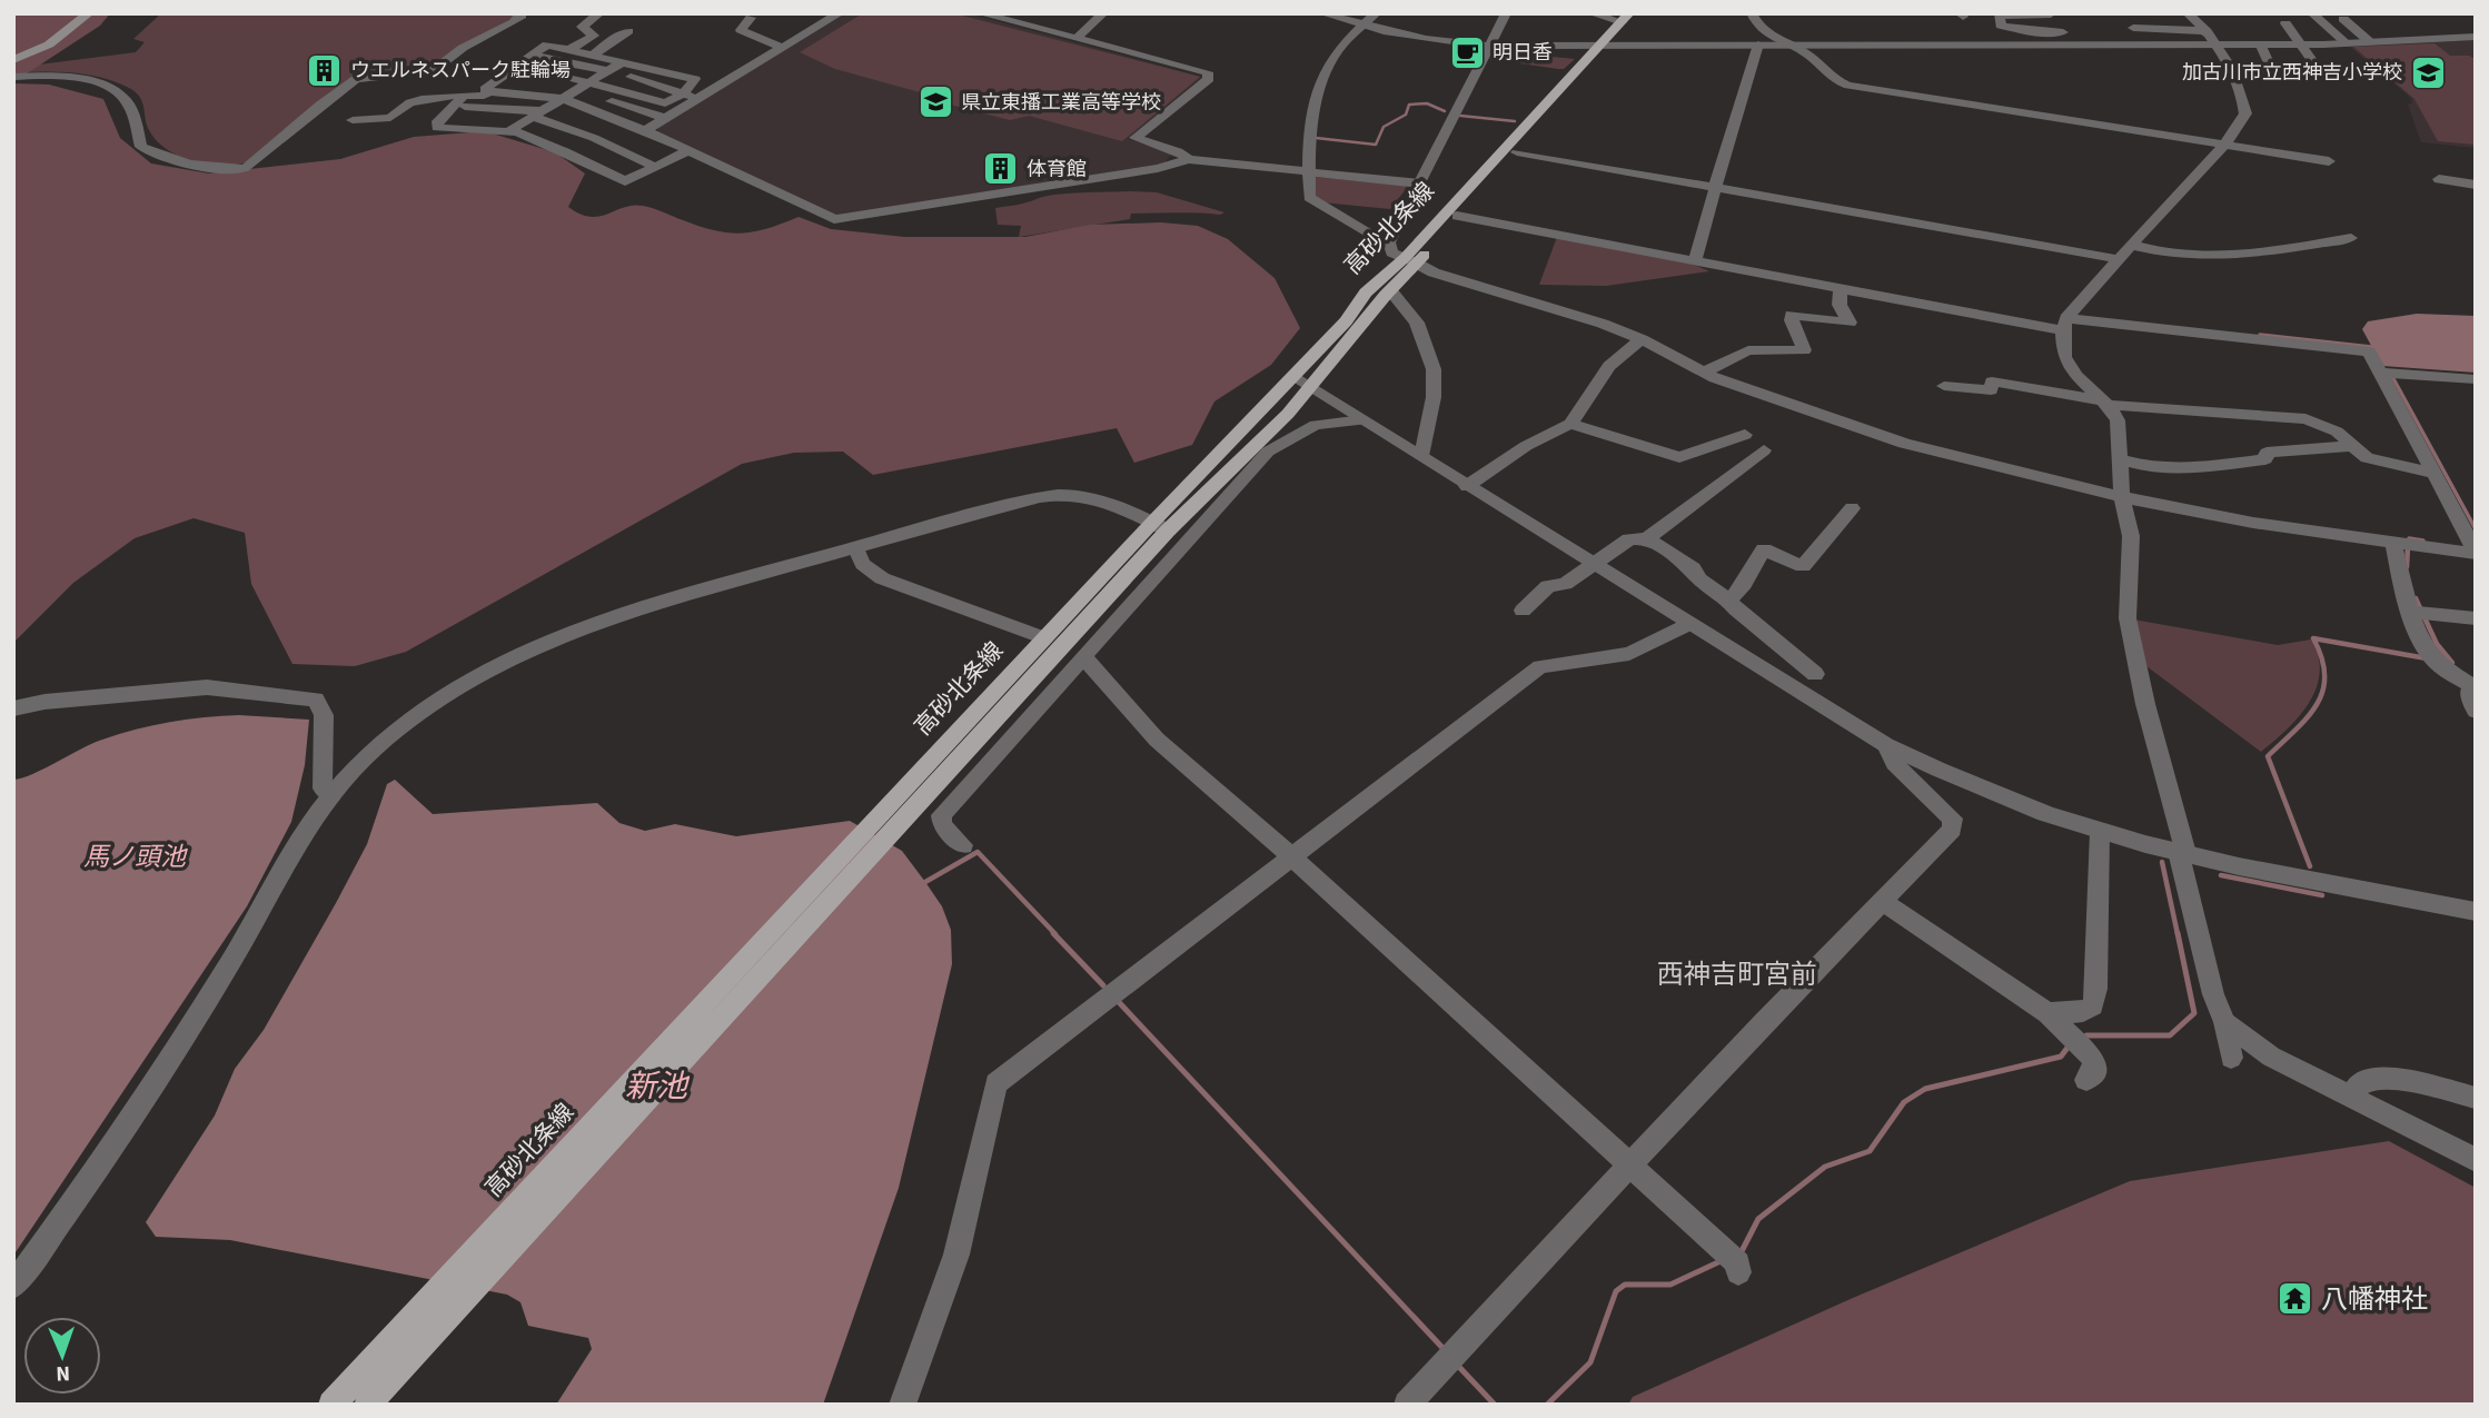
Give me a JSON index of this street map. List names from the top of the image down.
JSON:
{
  "streets": {
    "main road": ["高砂北条線"]
  },
  "districts": ["西神吉町宮前"],
  "water": ["馬ノ頭池", "新池"],
  "places": {
    "cafe": ["明日香"],
    "building": ["ウエルネスパーク駐輪場", "体育館"],
    "school or university": ["加古川市立西神吉小学校", "県立東播工業高等学校"],
    "temple": ["八幡神社"]
  },
  "north": "bottom"
}
